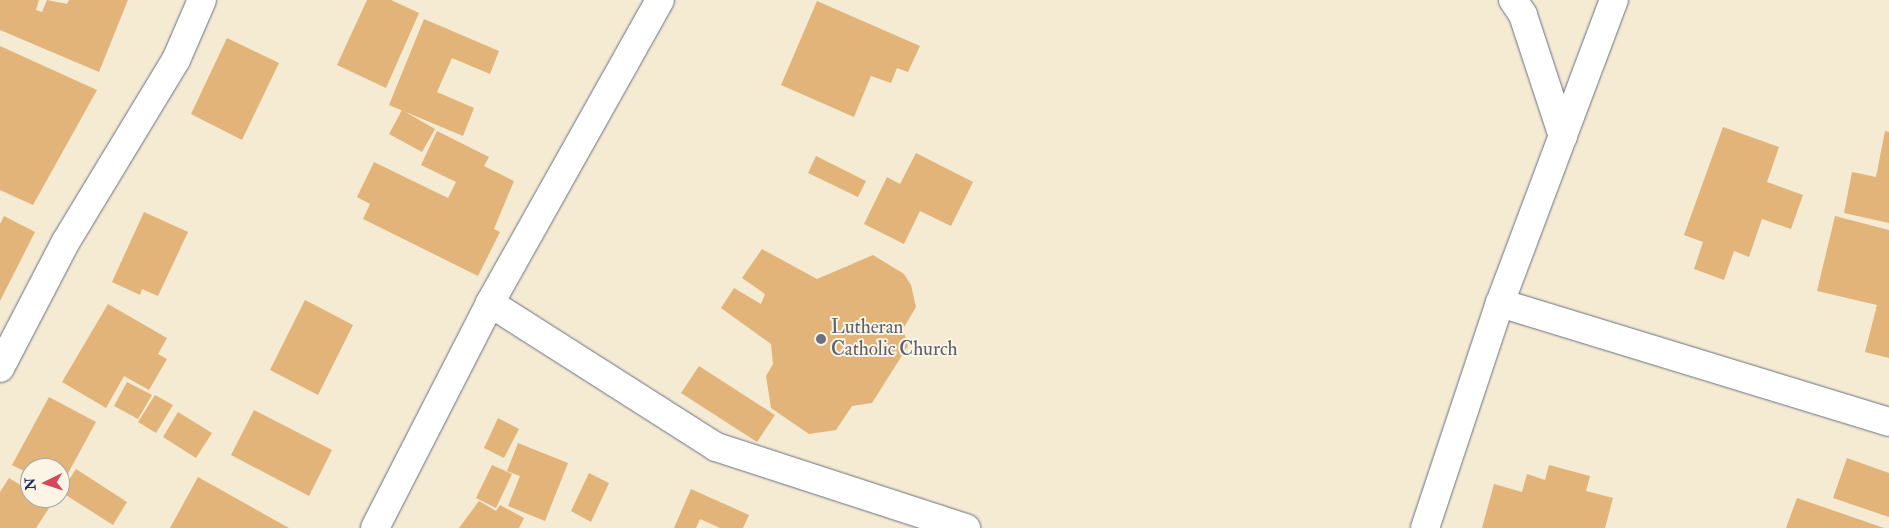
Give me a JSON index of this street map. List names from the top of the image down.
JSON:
{
  "places": ["Lutheran Catholic Church"],
  "north": "left"
}
